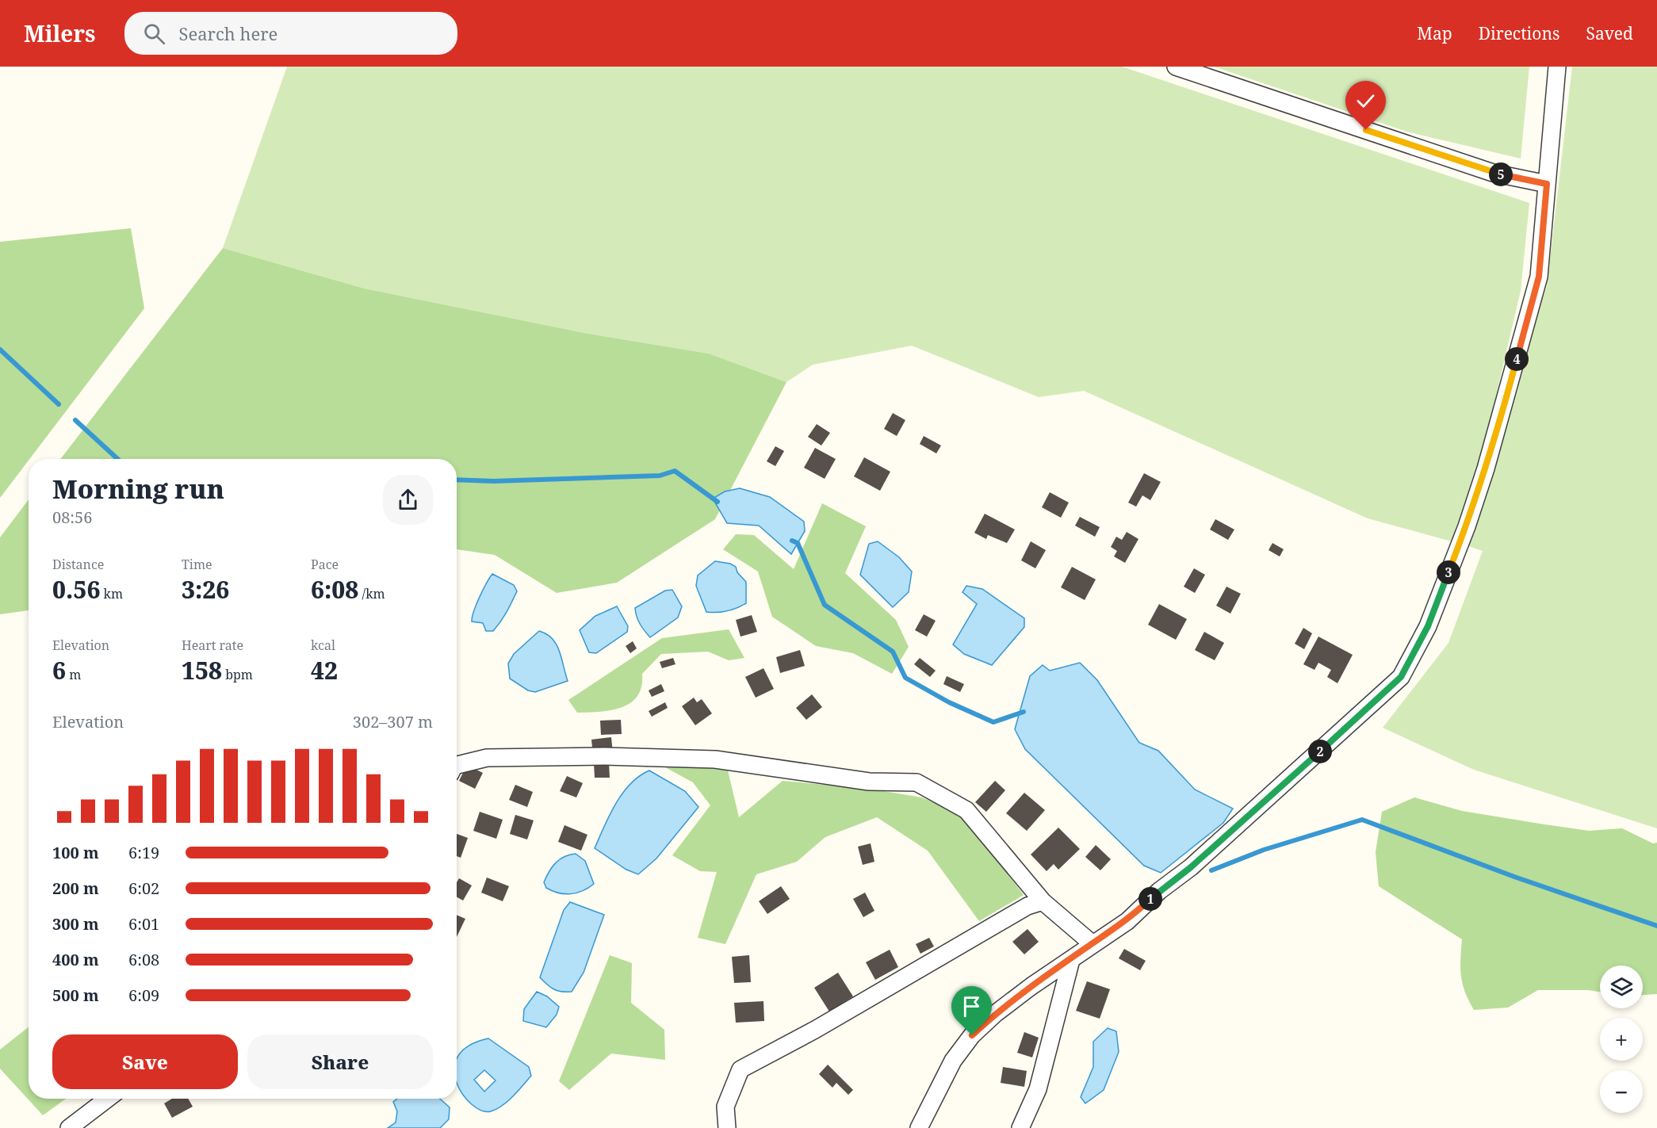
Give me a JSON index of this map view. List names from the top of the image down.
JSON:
{
  "page": {
    "header": "Milers",
    "search": "Search here",
    "nav": ["Map", "Directions", "Saved"],
    "pins": [
      "5",
      "4",
      "3",
      "2",
      "1"
    ],
    "heading": ["Morning run", "08:56"],
    "stats": [
      ["Distance", "0.56 km"],
      ["Time", "3:26"],
      ["Pace", "6:08 /km"],
      ["Elevation", "6 m"],
      ["Heart rate", "158 bpm"],
      ["kcal", "42"]
    ],
    "chart": ["Elevation", "302–307 m"],
    "list": [
      {
        "name": "100 m",
        "note": "6:19"
      },
      {
        "name": "200 m",
        "note": "6:02"
      },
      {
        "name": "300 m",
        "note": "6:01"
      },
      {
        "name": "400 m",
        "note": "6:08"
      },
      {
        "name": "500 m",
        "note": "6:09"
      }
    ],
    "map_buttons": ["+", "−"],
    "buttons": ["Save", "Share"]
  }
}
